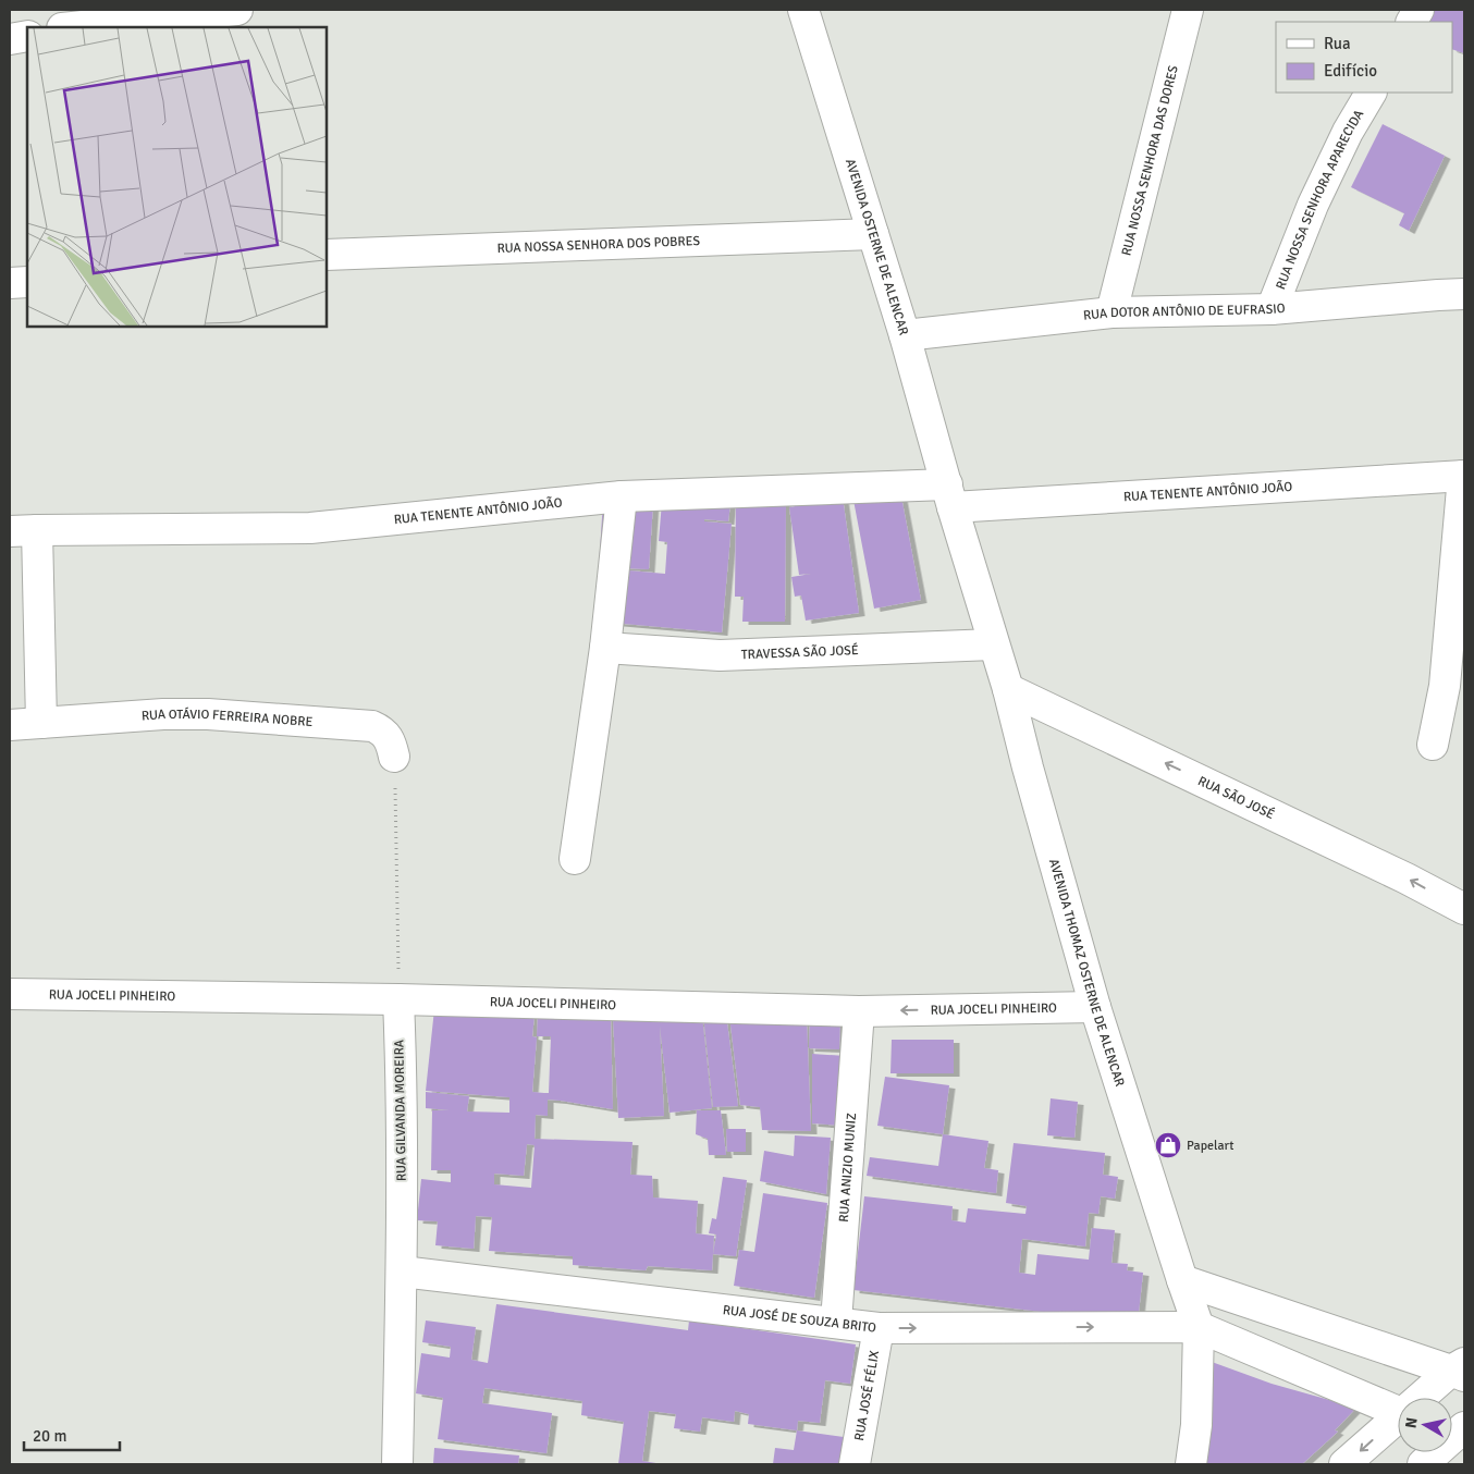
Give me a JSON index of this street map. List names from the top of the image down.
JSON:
{
  "streets": {
    "main road": [
      "RUA NOSSA SENHORA DAS DORES",
      "RUA NOSSA SENHORA APARECIDA",
      "RUA NOSSA SENHORA DOS POBRES",
      "AVENIDA OSTERNE DE ALENCAR",
      "RUA DOTOR ANTÔNIO DE EUFRASIO",
      "RUA TENENTE ANTÔNIO JOÃO",
      "TRAVESSA SÃO JOSÉ",
      "RUA OTÁVIO FERREIRA NOBRE",
      "RUA SÃO JOSÉ",
      "AVENIDA THOMAZ OSTERNE DE ALENCAR",
      "RUA JOCELI PINHEIRO",
      "RUA GILVANDA MOREIRA",
      "RUA ANIZIO MUNIZ",
      "RUA JOSÉ DE SOUZA BRITO",
      "RUA JOSÉ FÉLIX"
    ]
  },
  "crossings": [
    ["RUA NOSSA SENHORA DAS DORES", "RUA DOTOR ANTÔNIO DE EUFRASIO"],
    ["RUA NOSSA SENHORA APARECIDA", "RUA DOTOR ANTÔNIO DE EUFRASIO"],
    ["RUA NOSSA SENHORA DOS POBRES", "AVENIDA OSTERNE DE ALENCAR"],
    ["AVENIDA OSTERNE DE ALENCAR", "RUA DOTOR ANTÔNIO DE EUFRASIO"],
    ["AVENIDA OSTERNE DE ALENCAR", "RUA TENENTE ANTÔNIO JOÃO"],
    ["AVENIDA OSTERNE DE ALENCAR", "AVENIDA THOMAZ OSTERNE DE ALENCAR"],
    ["RUA TENENTE ANTÔNIO JOÃO", "AVENIDA THOMAZ OSTERNE DE ALENCAR"],
    ["TRAVESSA SÃO JOSÉ", "AVENIDA THOMAZ OSTERNE DE ALENCAR"],
    ["RUA SÃO JOSÉ", "AVENIDA THOMAZ OSTERNE DE ALENCAR"],
    ["AVENIDA THOMAZ OSTERNE DE ALENCAR", "RUA JOCELI PINHEIRO"],
    ["AVENIDA THOMAZ OSTERNE DE ALENCAR", "RUA JOSÉ DE SOUZA BRITO"],
    ["RUA JOCELI PINHEIRO", "RUA GILVANDA MOREIRA"],
    ["RUA JOCELI PINHEIRO", "RUA ANIZIO MUNIZ"],
    ["RUA GILVANDA MOREIRA", "RUA JOSÉ DE SOUZA BRITO"],
    ["RUA ANIZIO MUNIZ", "RUA JOSÉ DE SOUZA BRITO"],
    ["RUA JOSÉ DE SOUZA BRITO", "RUA JOSÉ FÉLIX"]
  ],
  "one_way": ["RUA SÃO JOSÉ", "RUA JOSÉ DE SOUZA BRITO"],
  "places": {
    "shop": ["Papelart"]
  },
  "legend": ["Rua", "Edifício"],
  "scale_bar": "20 m",
  "north": "left"
}
